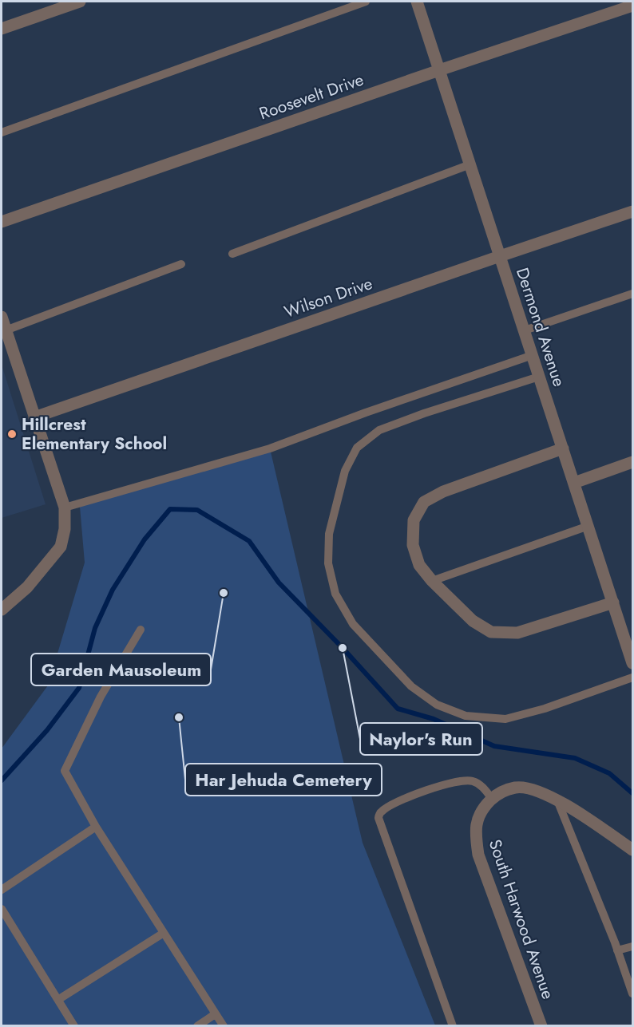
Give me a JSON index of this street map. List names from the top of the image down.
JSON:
{
  "streets": {
    "street": [
      "Roosevelt Drive",
      "Wilson Drive",
      "Dermond Avenue",
      "South Harwood Avenue"
    ]
  },
  "crossings": [
    ["Roosevelt Drive", "Dermond Avenue"],
    ["Wilson Drive", "Dermond Avenue"]
  ],
  "places": [
    "Hillcrest Elementary School",
    "Garden Mausoleum",
    "Naylor's Run",
    "Har Jehuda Cemetery"
  ]
}
